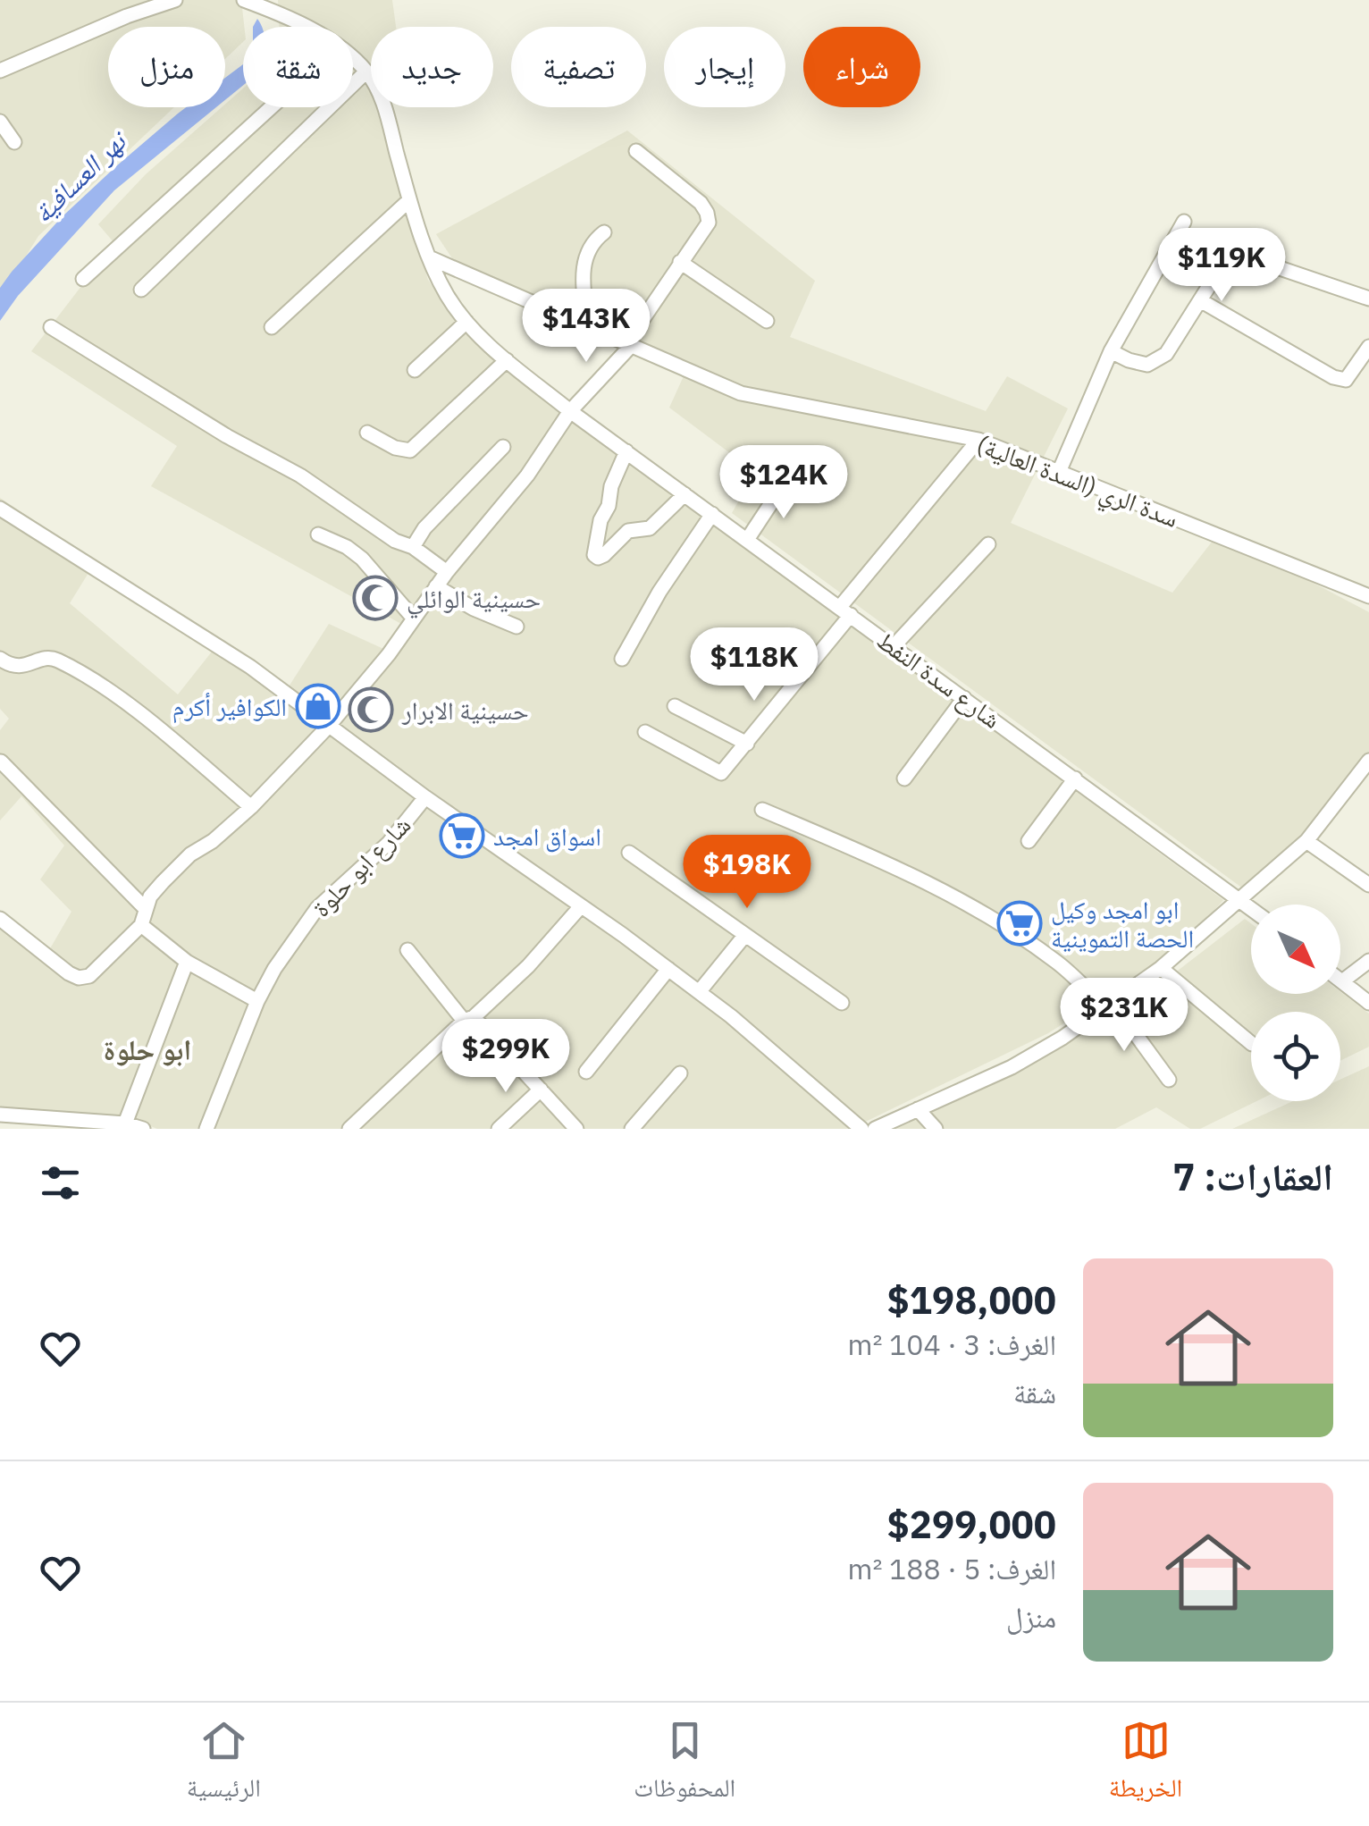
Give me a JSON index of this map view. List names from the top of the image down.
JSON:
{
  "streets": {
    "street": ["سدة الري (السدة العالية)", "شارع سدة النفط", "شارع ابو حلوة"]
  },
  "crossings": [
    ["سدة الري (السدة العالية)", "شارع سدة النفط"]
  ],
  "districts": ["ابو حلوة"],
  "water": ["نهر العسافية"],
  "places": {
    "mosque": ["حسينية الوائلي", "حسينية الابرار"],
    "shop": ["الكوافير أكرم"],
    "supermarket": ["اسواق امجد", "ابو امجد وكيل الحصة التموينية"]
  },
  "north": "bottom right",
  "page": {
    "chip": [
      "شراء",
      "إيجار",
      "تصفية",
      "جديد",
      "شقة",
      "منزل"
    ],
    "price": [
      "$119K",
      "$143K",
      "$124K",
      "$118K",
      "$198K",
      "$231K",
      "$299K"
    ],
    "heading": "العقارات: 7",
    "list": [
      {
        "name": "$198,000",
        "note": "الغرف: 3 · 104 m² · شقة"
      },
      {
        "name": "$299,000",
        "note": "الغرف: 5 · 188 m² · منزل"
      }
    ],
    "tabs": ["الخريطة", "المحفوظات", "الرئيسية"]
  }
}
